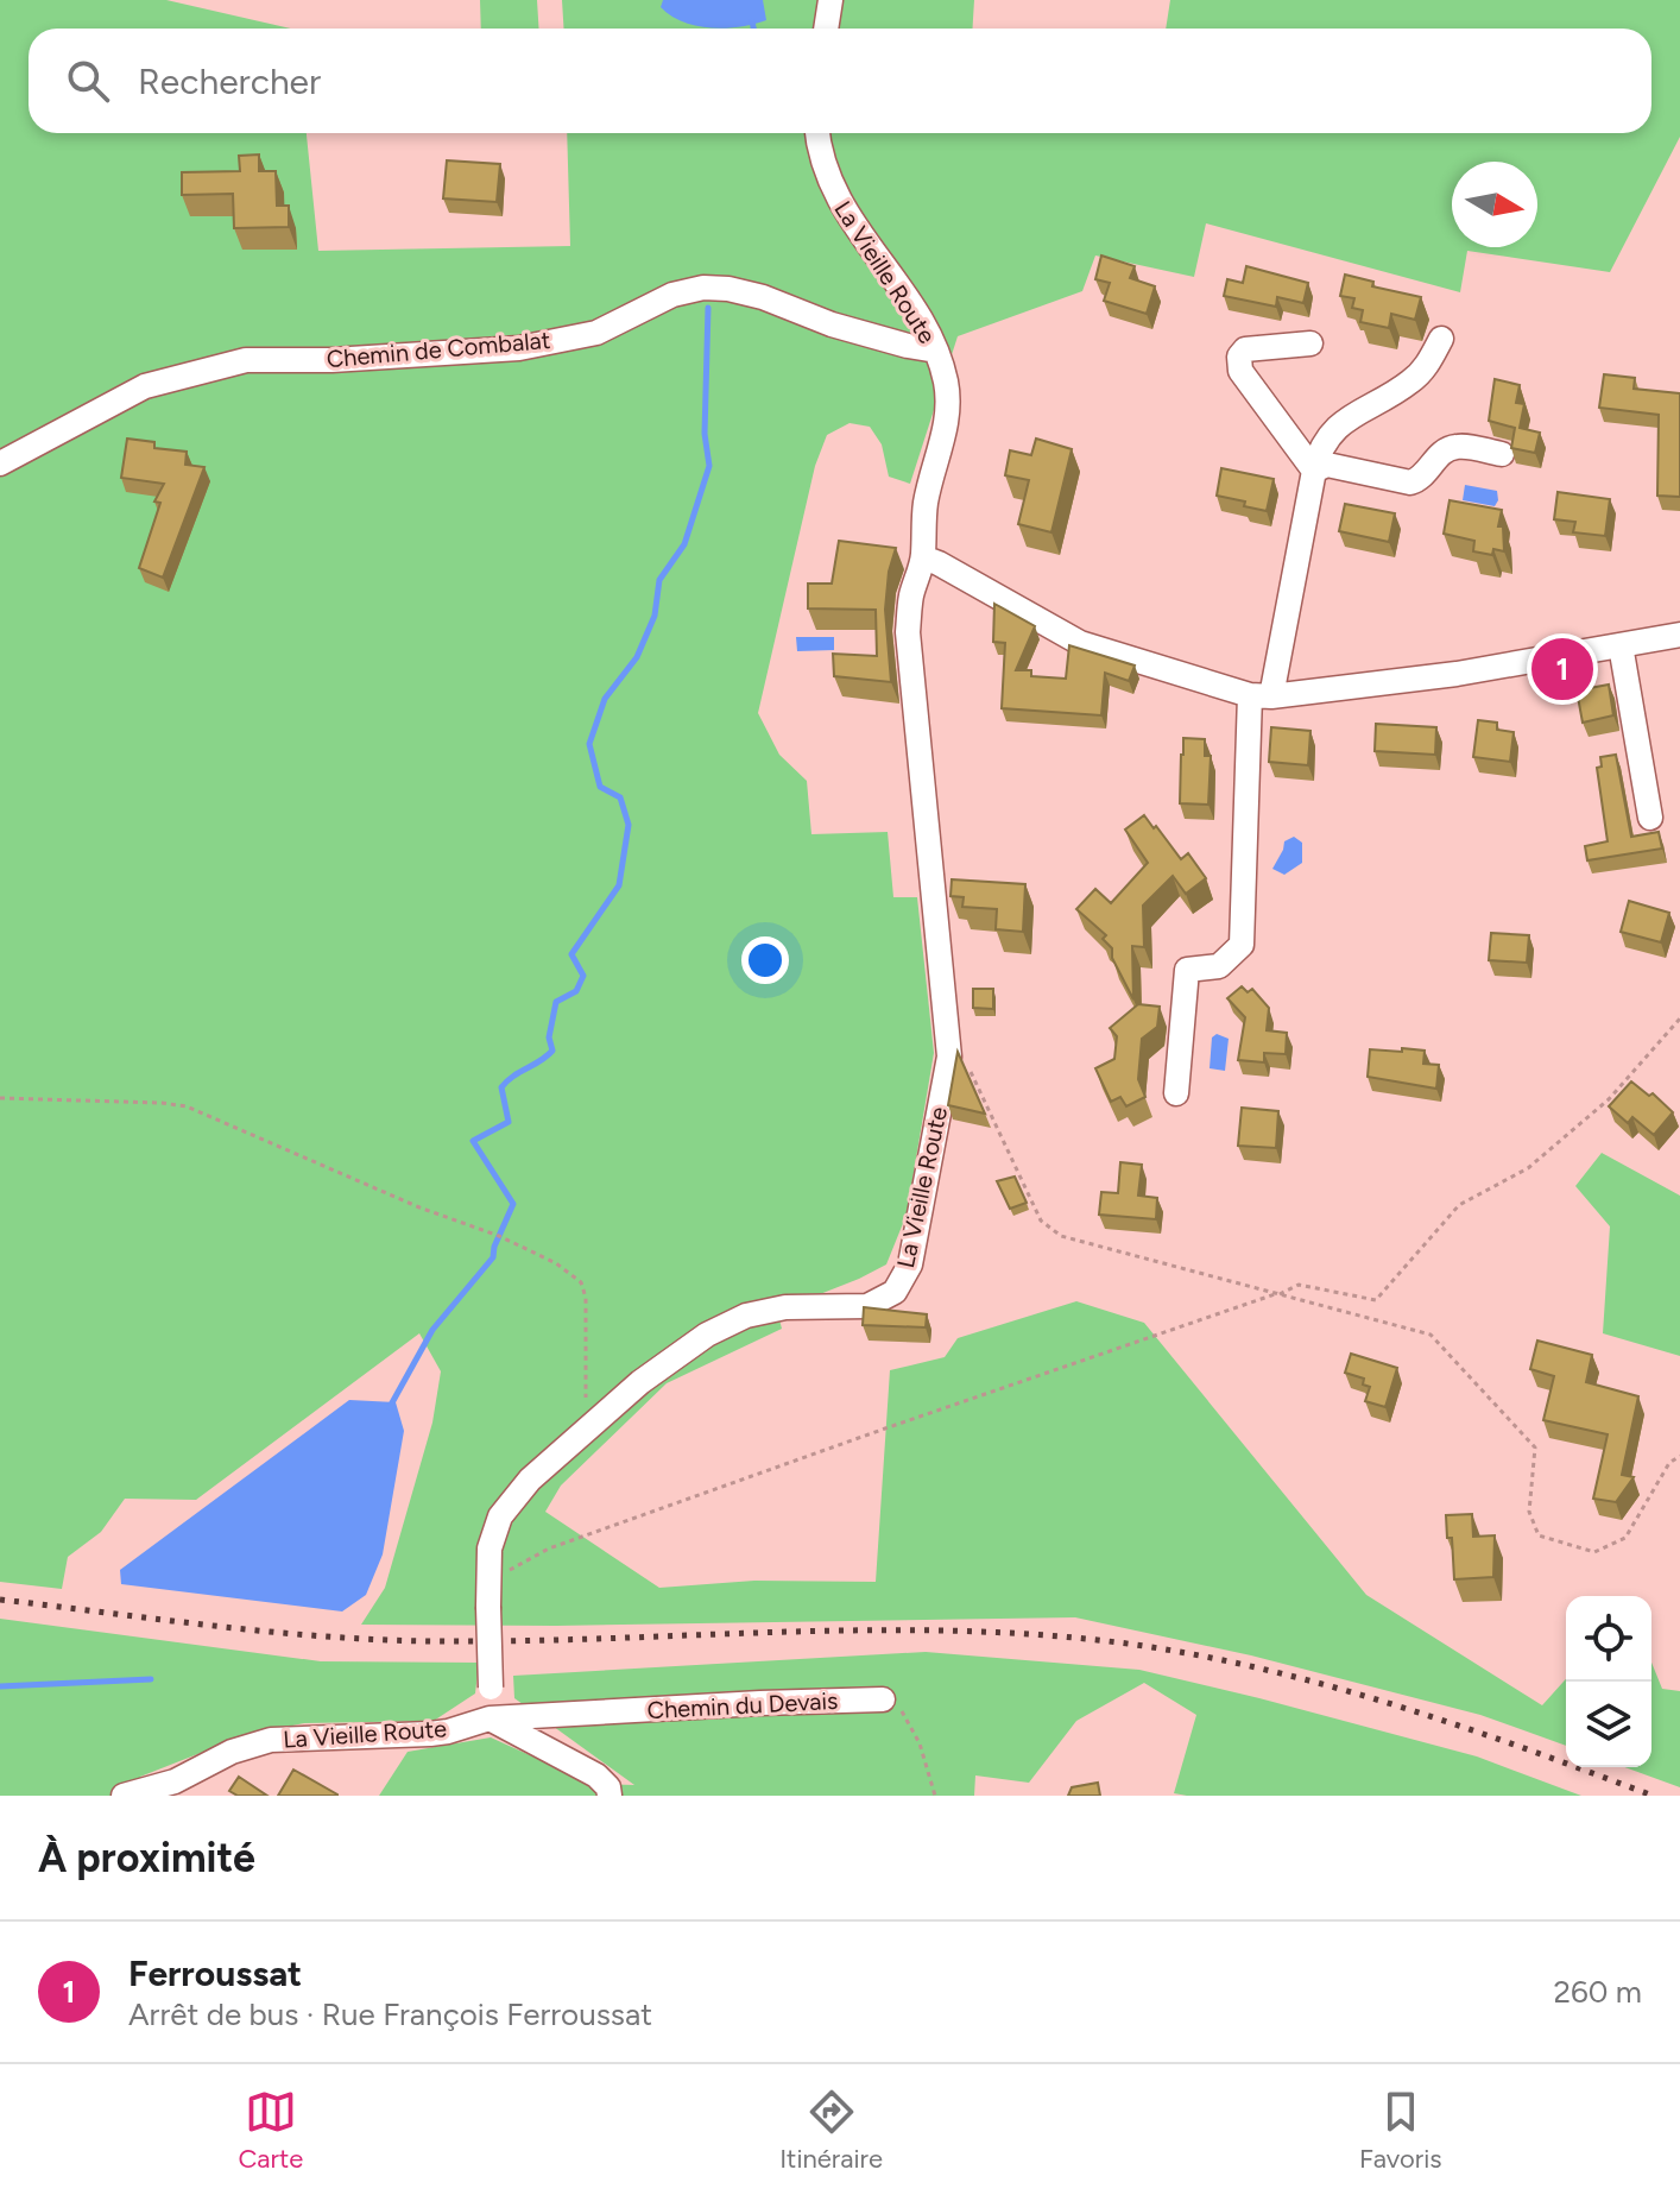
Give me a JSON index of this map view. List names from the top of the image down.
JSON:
{
  "streets": {
    "street": ["La Vieille Route", "Chemin de Combalat", "Chemin du Devais"]
  },
  "crossings": [
    ["La Vieille Route", "Chemin de Combalat"],
    ["La Vieille Route", "Chemin du Devais"]
  ],
  "north": "right",
  "page": {
    "search": "Rechercher",
    "pins": "1",
    "heading": "À proximité",
    "list": [
      {
        "mark": "1",
        "name": "Ferroussat",
        "note": "Arrêt de bus · Rue François Ferroussat",
        "value": "260 m"
      }
    ],
    "nav": ["Carte", "Itinéraire", "Favoris"]
  }
}
